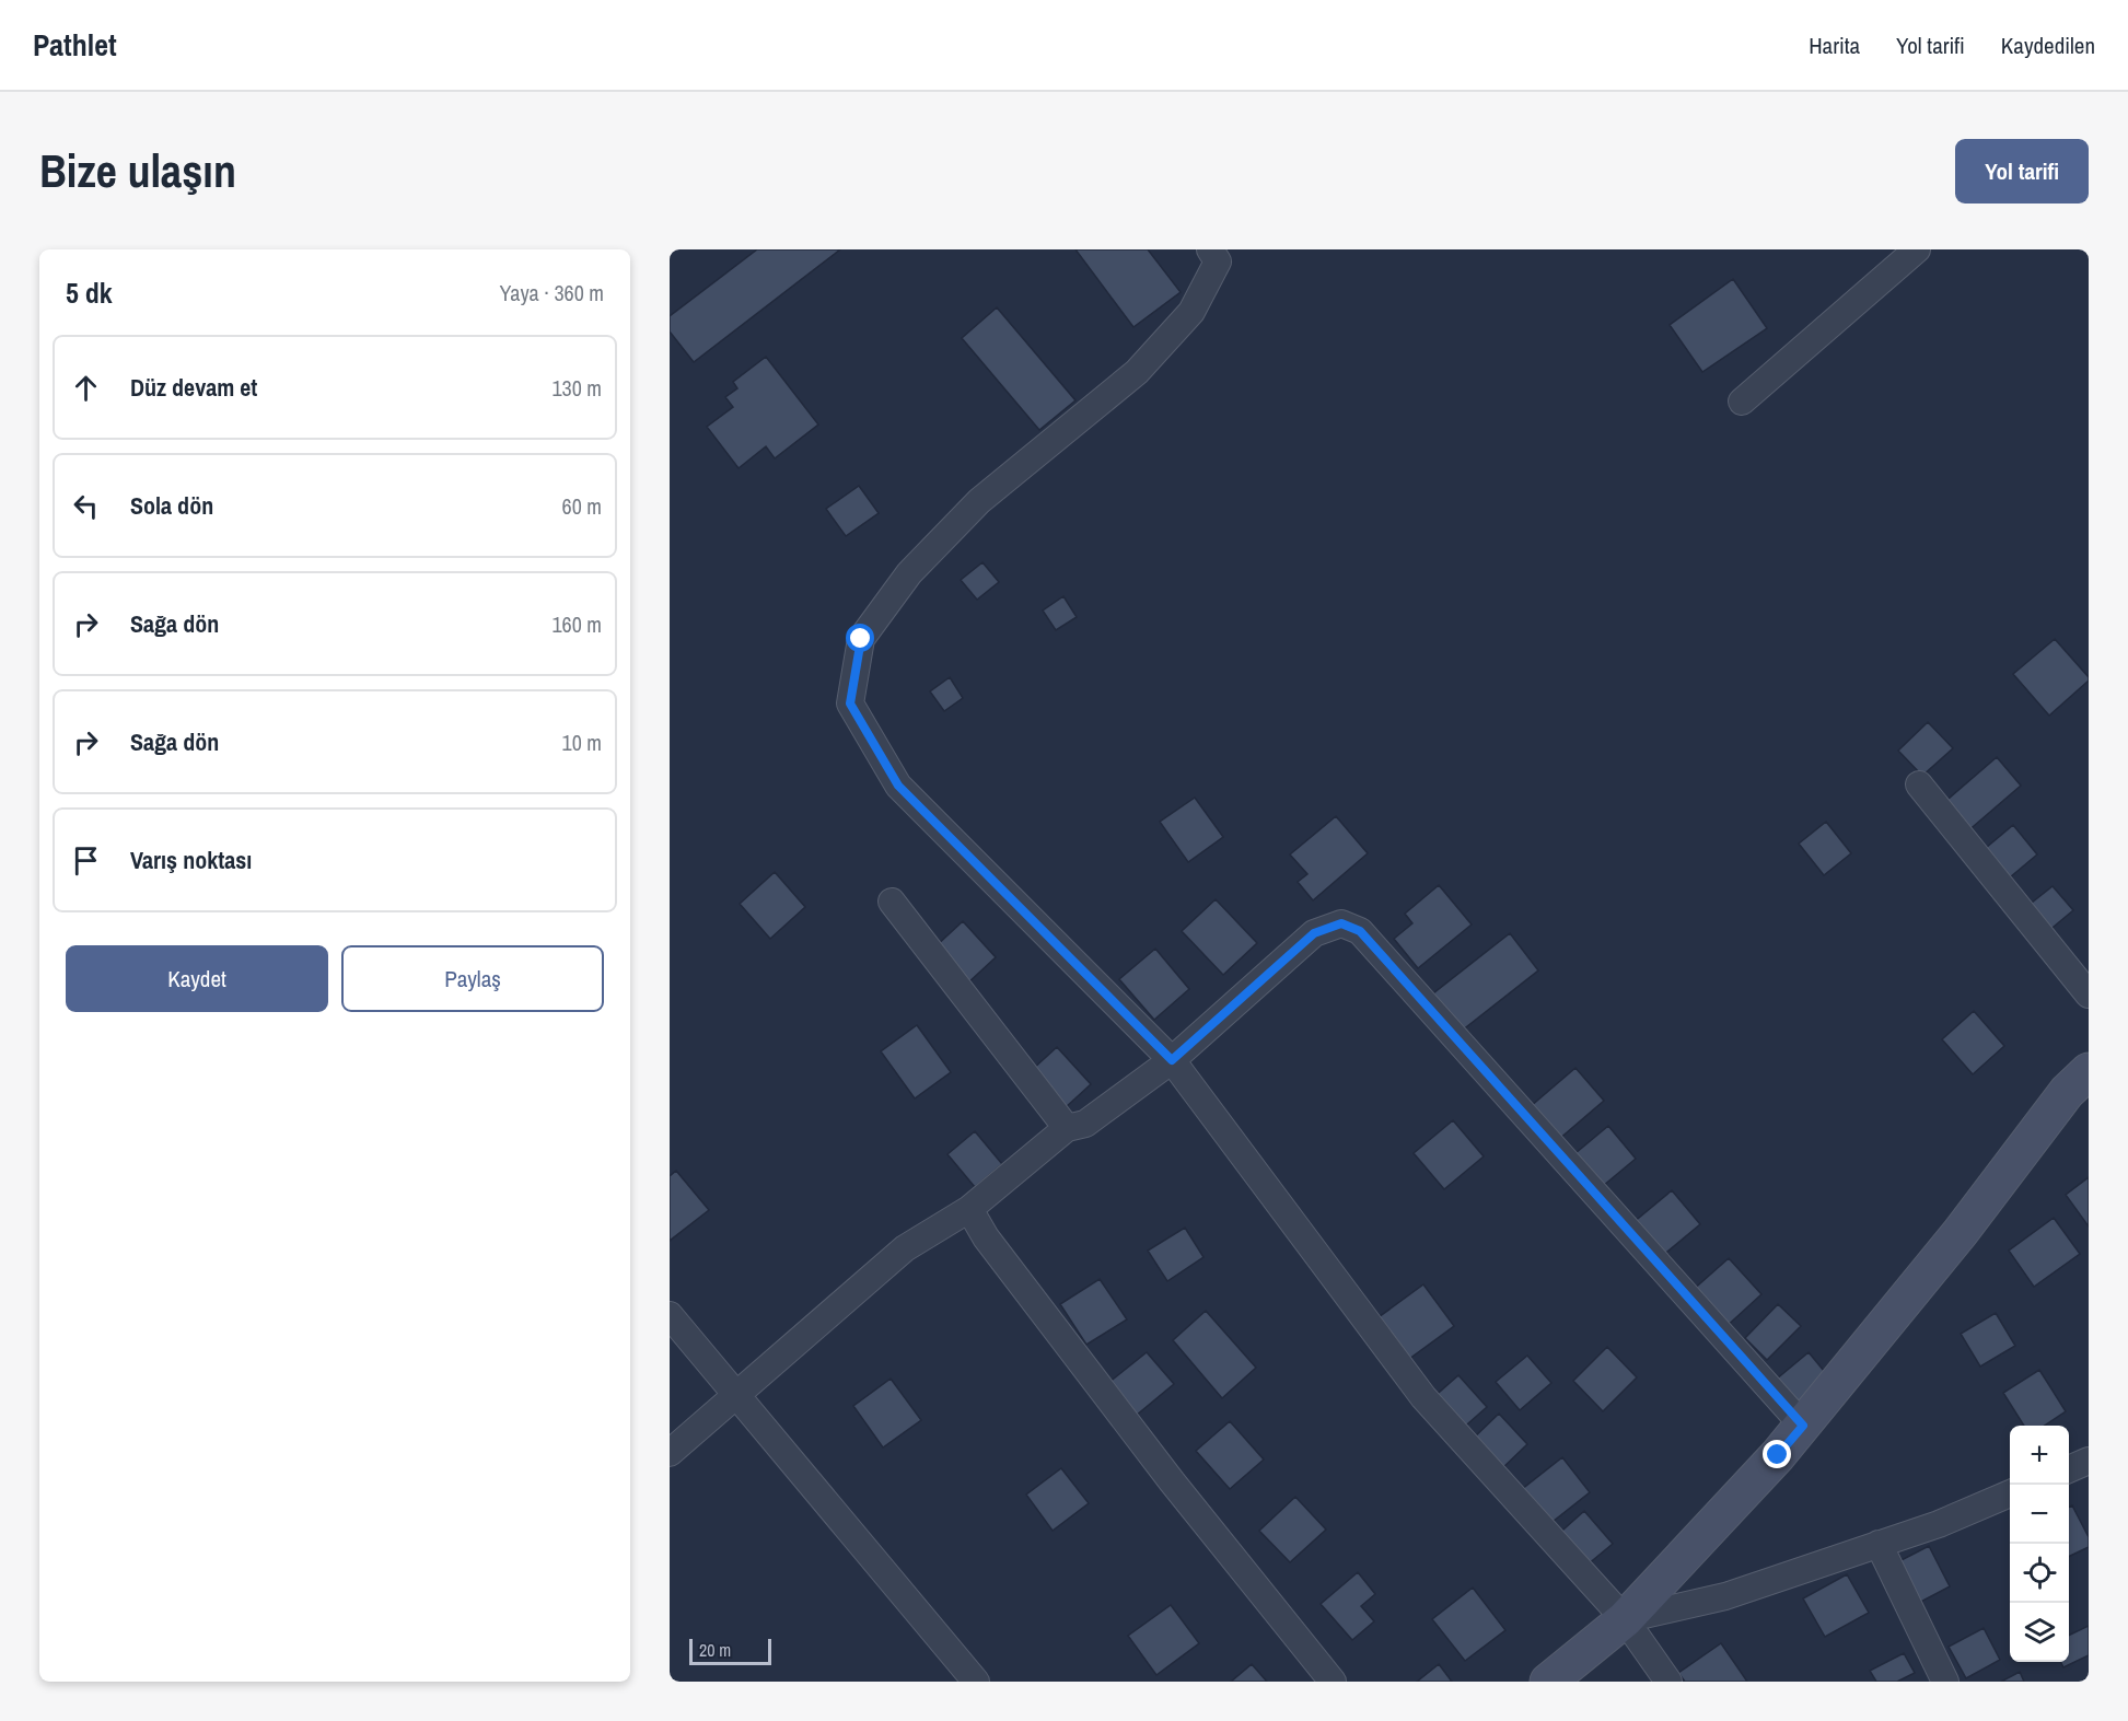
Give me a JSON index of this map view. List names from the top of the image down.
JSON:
{
  "scale_bar": "20 m",
  "page": {
    "header": "Pathlet",
    "nav": ["Harita", "Yol tarifi", "Kaydedilen"],
    "buttons": [
      "Yol tarifi",
      ["Kaydet", "Paylaş"]
    ],
    "title": "Bize ulaşın",
    "heading": ["5 dk", "Yaya · 360 m"],
    "list": [
      ["Düz devam et", "130 m"],
      ["Sola dön", "60 m"],
      ["Sağa dön", "160 m"],
      ["Sağa dön", "10 m"],
      "Varış noktası"
    ],
    "map_buttons": ["+", "−"],
    "scale": "20 m"
  }
}
